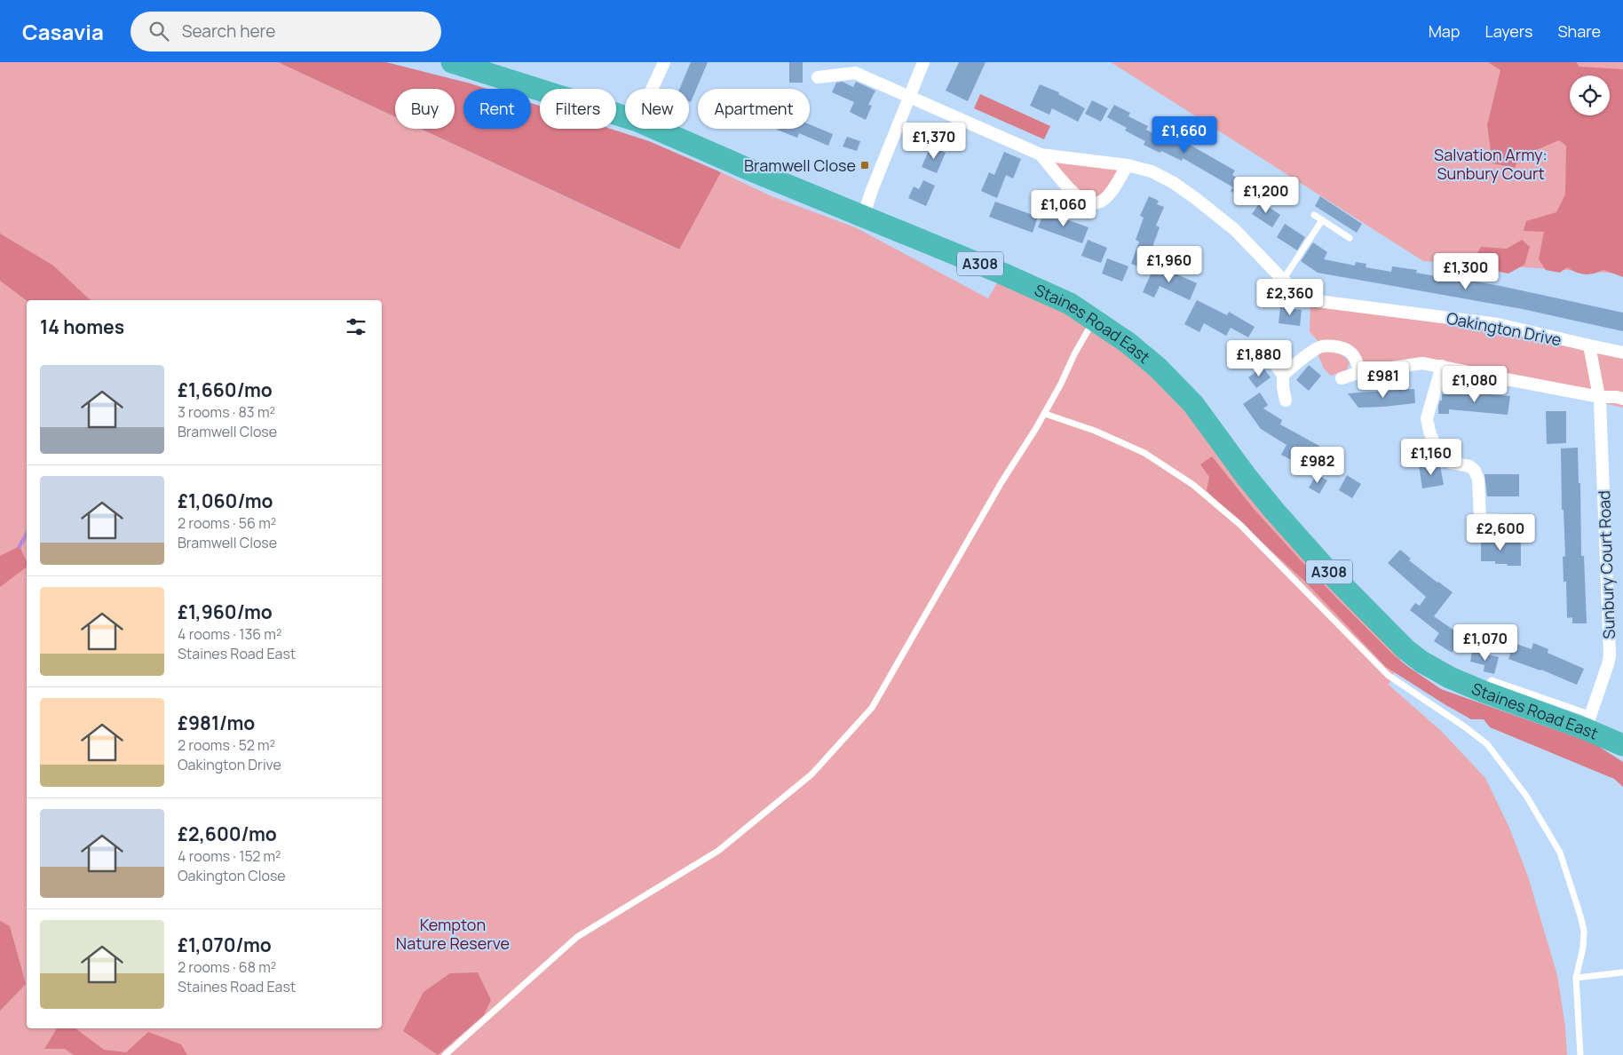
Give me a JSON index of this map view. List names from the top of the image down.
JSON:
{
  "streets": {
    "highway": ["A308", "Staines Road East"],
    "street": ["Oakington Drive", "Sunbury Court Road"]
  },
  "crossings": [
    ["Staines Road East", "Sunbury Court Road"]
  ],
  "parks": ["Salvation Army: Sunbury Court", "Kempton Nature Reserve"],
  "places": {
    "transit": ["Bramwell Close"]
  },
  "page": {
    "header": "Casavia",
    "search": "Search here",
    "nav": ["Map", "Layers", "Share"],
    "chip": [
      "Buy",
      "Rent",
      "Filters",
      "New",
      "Apartment"
    ],
    "price": [
      "£1,660",
      "£1,370",
      "£1,200",
      "£1,060",
      "£1,960",
      "£1,300",
      "£2,360",
      "£1,880",
      "£981",
      "£1,080",
      "£1,160",
      "£982",
      "£2,600",
      "£1,070"
    ],
    "heading": "14 homes",
    "list": [
      {
        "name": "£1,660/mo",
        "note": "3 rooms · 83 m² · Bramwell Close"
      },
      {
        "name": "£1,060/mo",
        "note": "2 rooms · 56 m² · Bramwell Close"
      },
      {
        "name": "£1,960/mo",
        "note": "4 rooms · 136 m² · Staines Road East"
      },
      {
        "name": "£981/mo",
        "note": "2 rooms · 52 m² · Oakington Drive"
      },
      {
        "name": "£2,600/mo",
        "note": "4 rooms · 152 m² · Oakington Close"
      },
      {
        "name": "£1,070/mo",
        "note": "2 rooms · 68 m² · Staines Road East"
      }
    ]
  }
}
